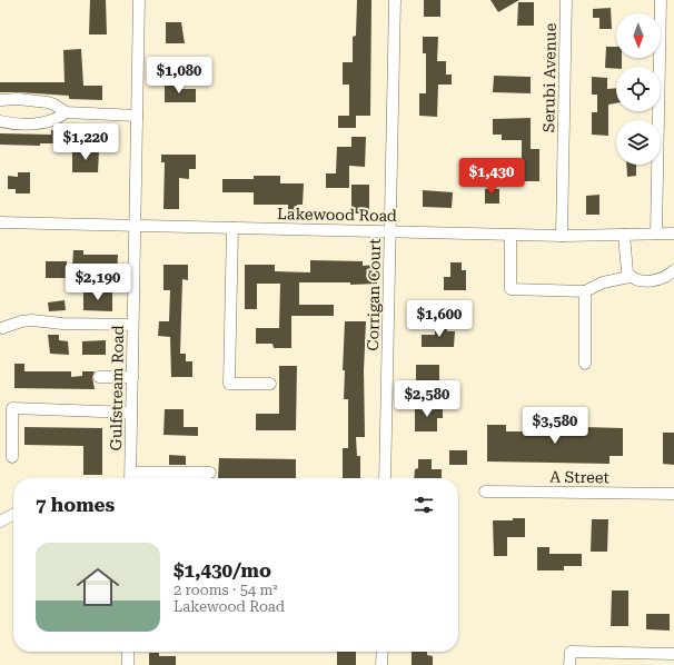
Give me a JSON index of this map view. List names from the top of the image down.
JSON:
{
  "streets": {
    "street": [
      "Serubi Avenue",
      "Lakewood Road",
      "Corrigan Court",
      "Gulfstream Road",
      "A Street"
    ]
  },
  "crossings": [
    ["Serubi Avenue", "Lakewood Road"],
    ["Lakewood Road", "Corrigan Court"],
    ["Lakewood Road", "Gulfstream Road"]
  ],
  "north": "bottom",
  "page": {
    "price": [
      "$1,080",
      "$1,220",
      "$1,430",
      "$2,190",
      "$1,600",
      "$2,580",
      "$3,580"
    ],
    "heading": "7 homes",
    "list": [
      {
        "name": "$1,430/mo",
        "note": "2 rooms · 54 m² · Lakewood Road"
      }
    ]
  }
}
